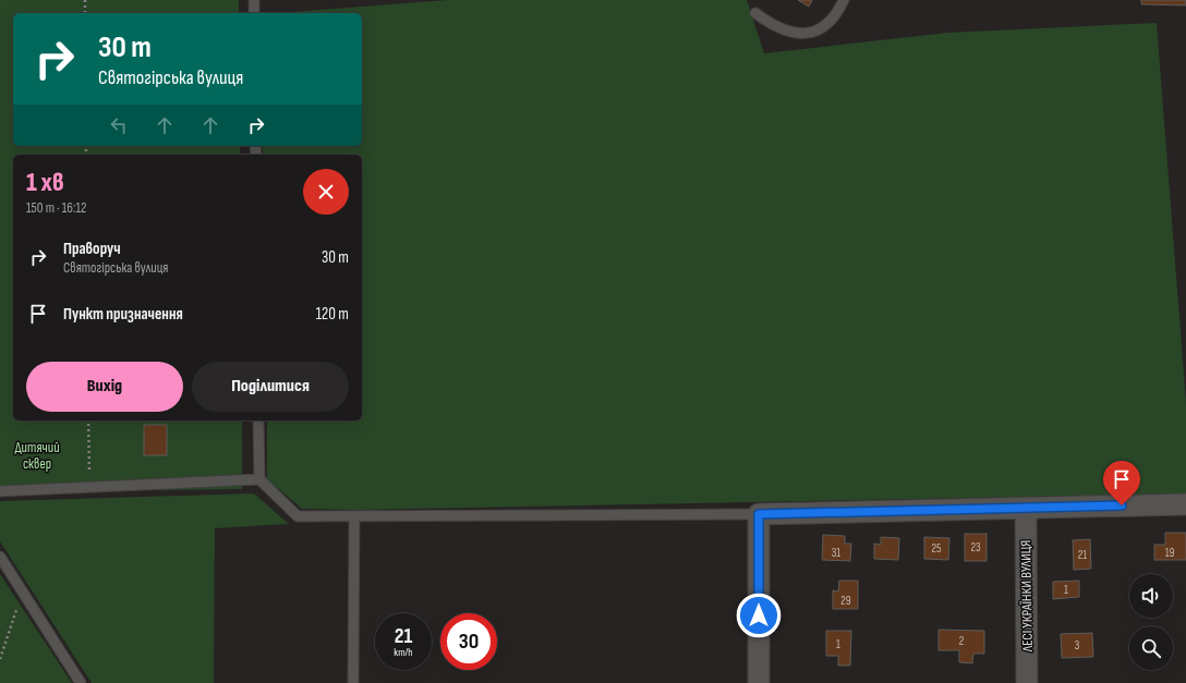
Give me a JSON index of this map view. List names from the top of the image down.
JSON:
{
  "streets": {
    "street": ["ЛЕСІ УКРАЇНКИ ВУЛИЦЯ"]
  },
  "parks": ["Дитячий сквер"],
  "house_numbers": [
    "23",
    "25",
    "31",
    "19",
    "21",
    "1",
    "29",
    "2",
    "1",
    "3"
  ],
  "page": {
    "turn": ["30 m", "Святогірська вулиця"],
    "heading": ["1 хв", "150 m · 16:12"],
    "list": [
      {
        "name": "Праворуч",
        "note": "Святогірська вулиця",
        "value": "30 m"
      },
      {
        "name": "Пункт призначення",
        "value": "120 m"
      }
    ],
    "buttons": ["Вихід", "Поділитися"],
    "speed": "21 km/h",
    "limit": "30"
  }
}
